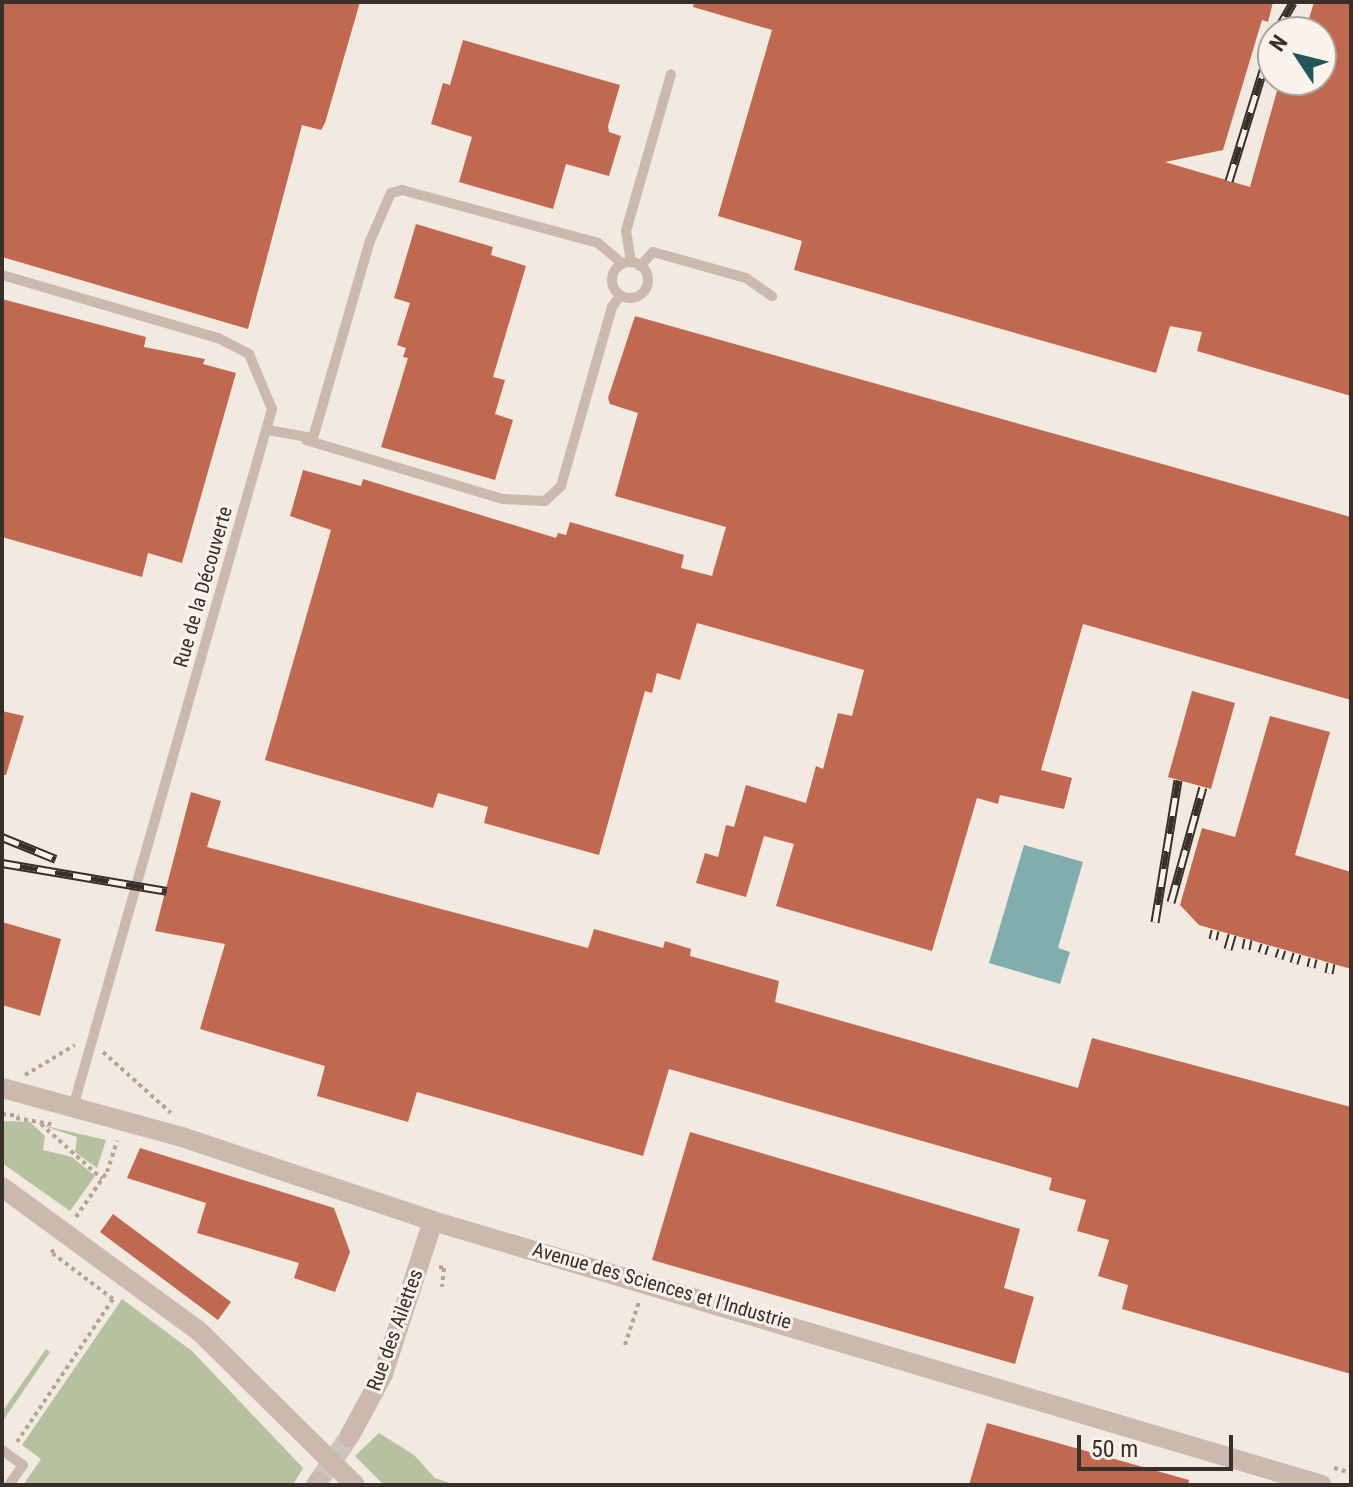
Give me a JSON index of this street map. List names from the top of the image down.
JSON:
{
  "streets": {
    "street": ["Avenue des Sciences et l'Industrie", "Rue des Ailettes"],
    "lane": ["Rue de la Découverte"]
  },
  "crossings": [
    ["Rue de la Découverte", "Avenue des Sciences et l'Industrie"],
    ["Avenue des Sciences et l'Industrie", "Rue des Ailettes"]
  ],
  "scale_bar": "50 m",
  "north": "top left"
}
